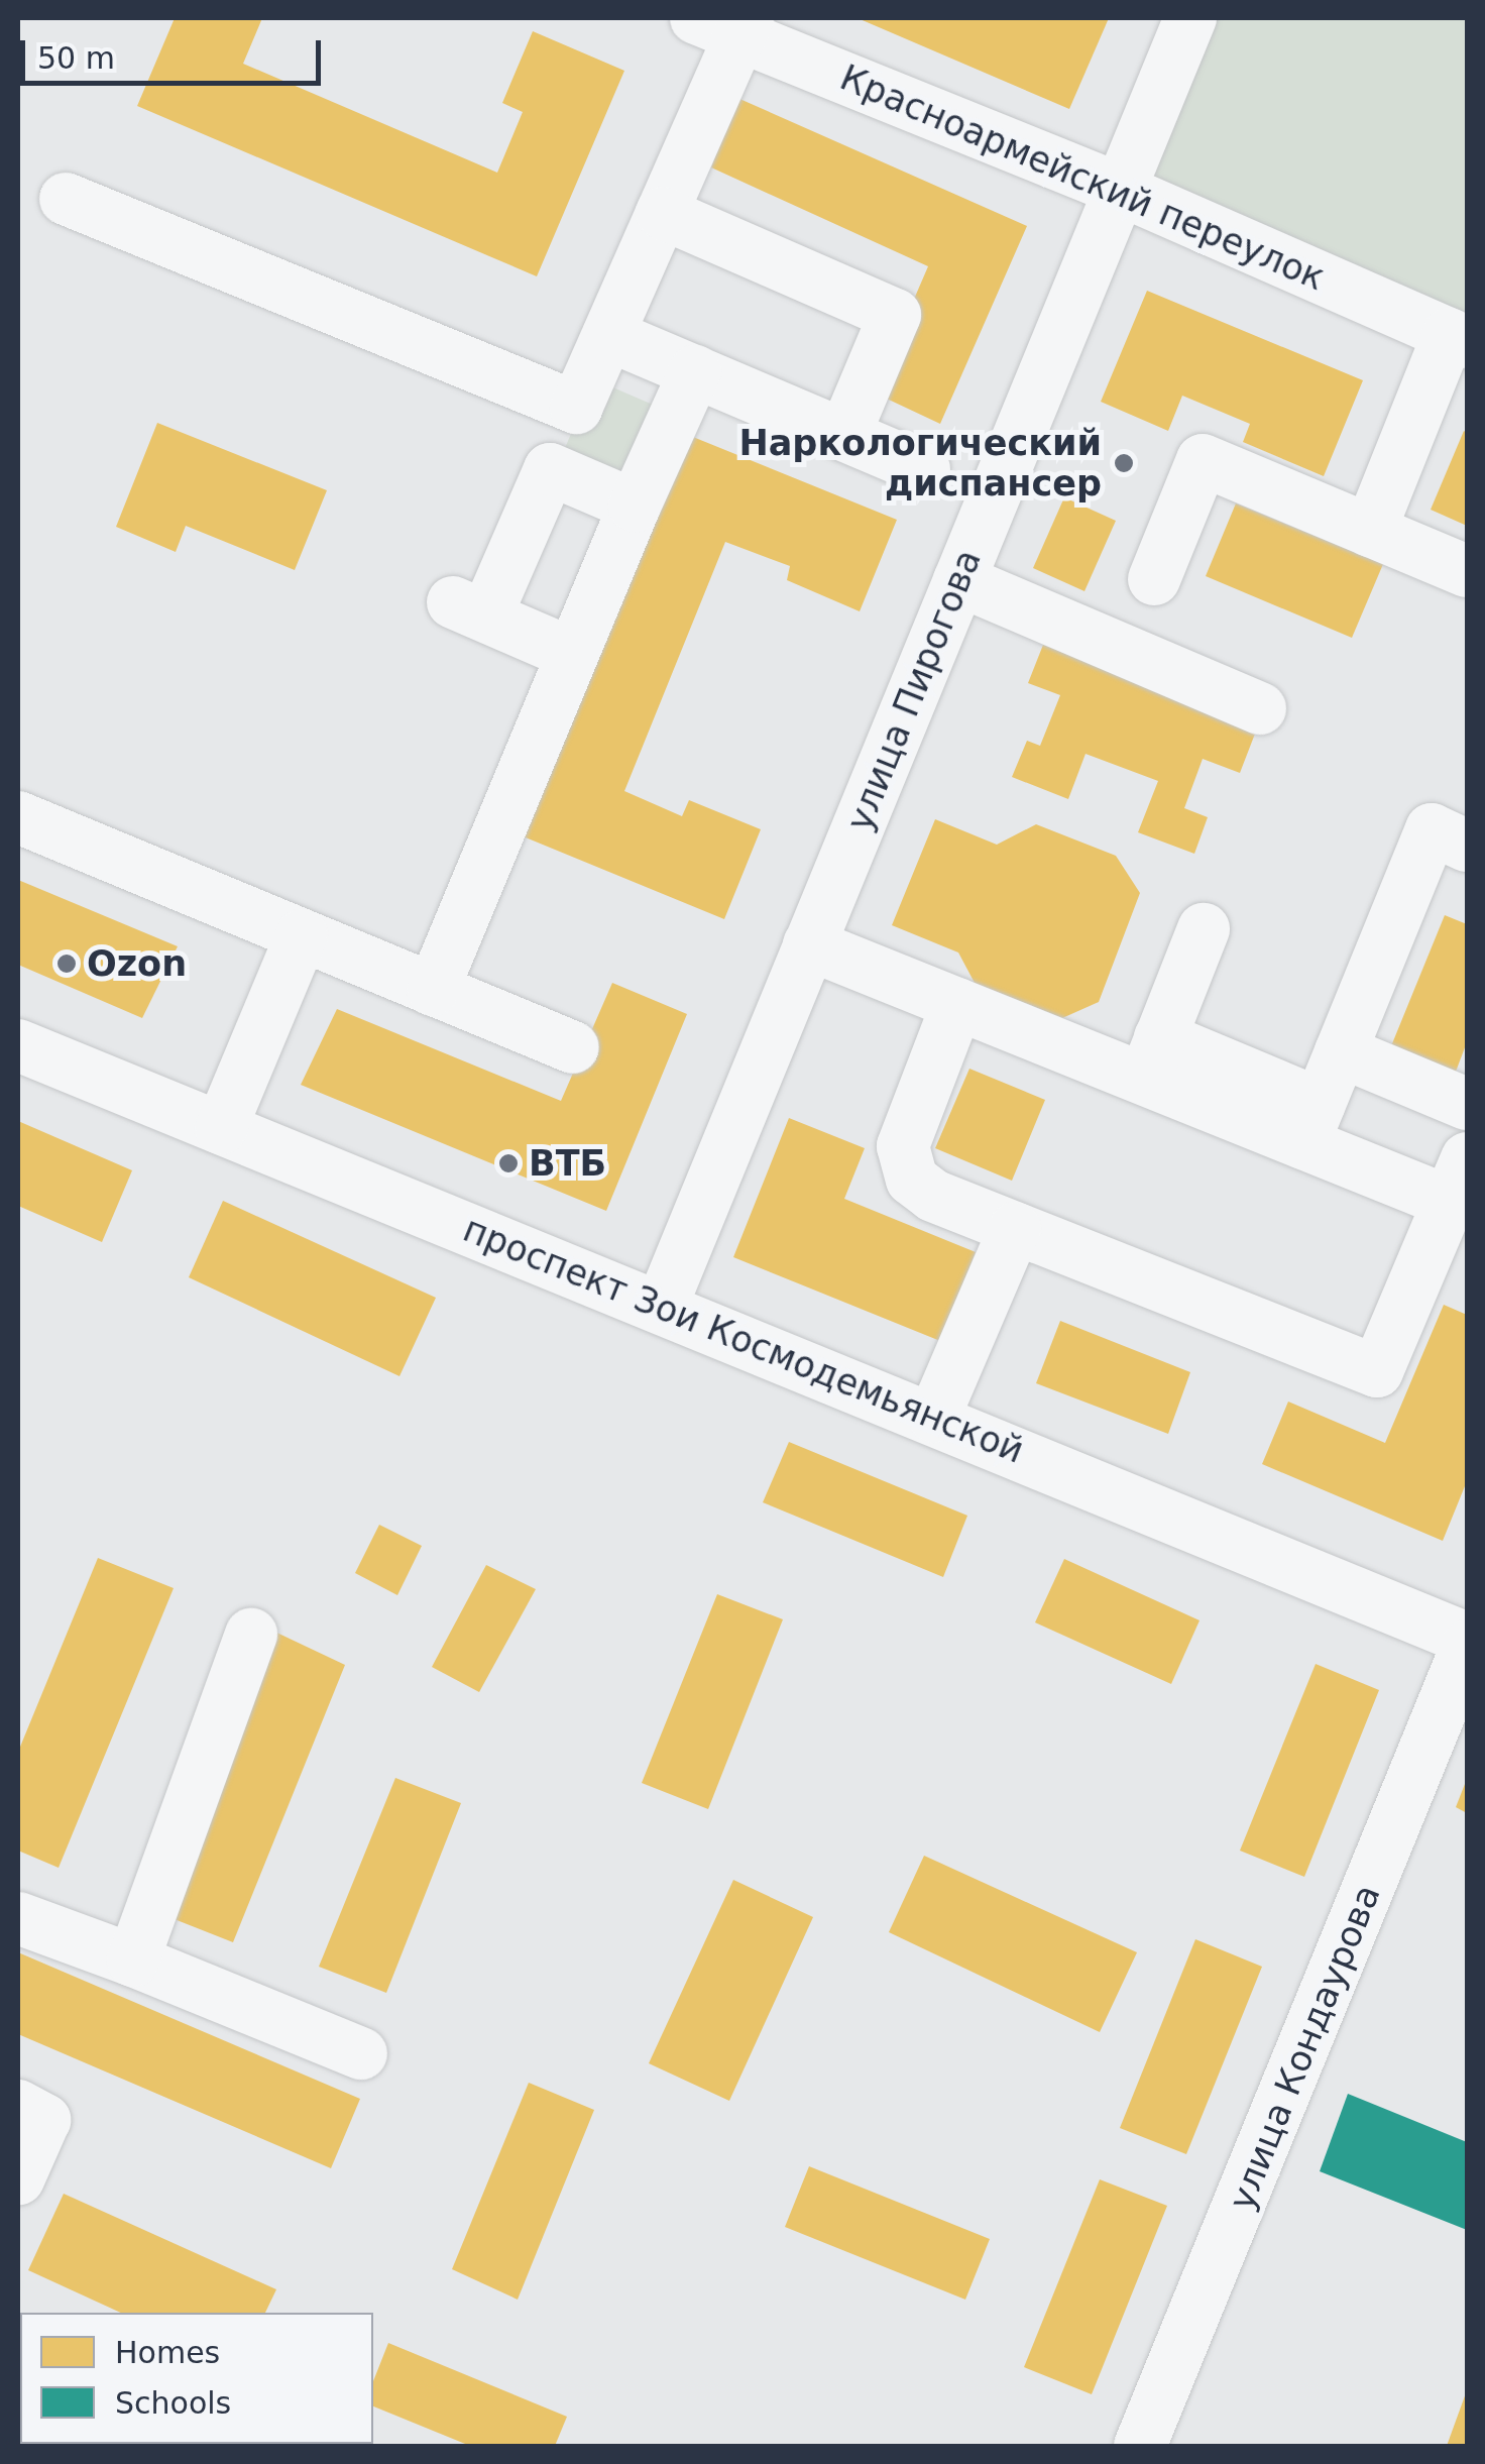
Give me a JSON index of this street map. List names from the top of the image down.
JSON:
{
  "streets": {
    "street": [
      "Красноармейский переулок",
      "улица Пирогова",
      "проспект Зои Космодемьянской",
      "улица Кондаурова"
    ]
  },
  "crossings": [
    ["Красноармейский переулок", "улица Пирогова"],
    ["улица Пирогова", "проспект Зои Космодемьянской"]
  ],
  "places": ["Наркологический диспансер", "Ozon", "ВТБ"],
  "legend": ["Homes", "Schools"],
  "scale_bar": "50 m"
}
